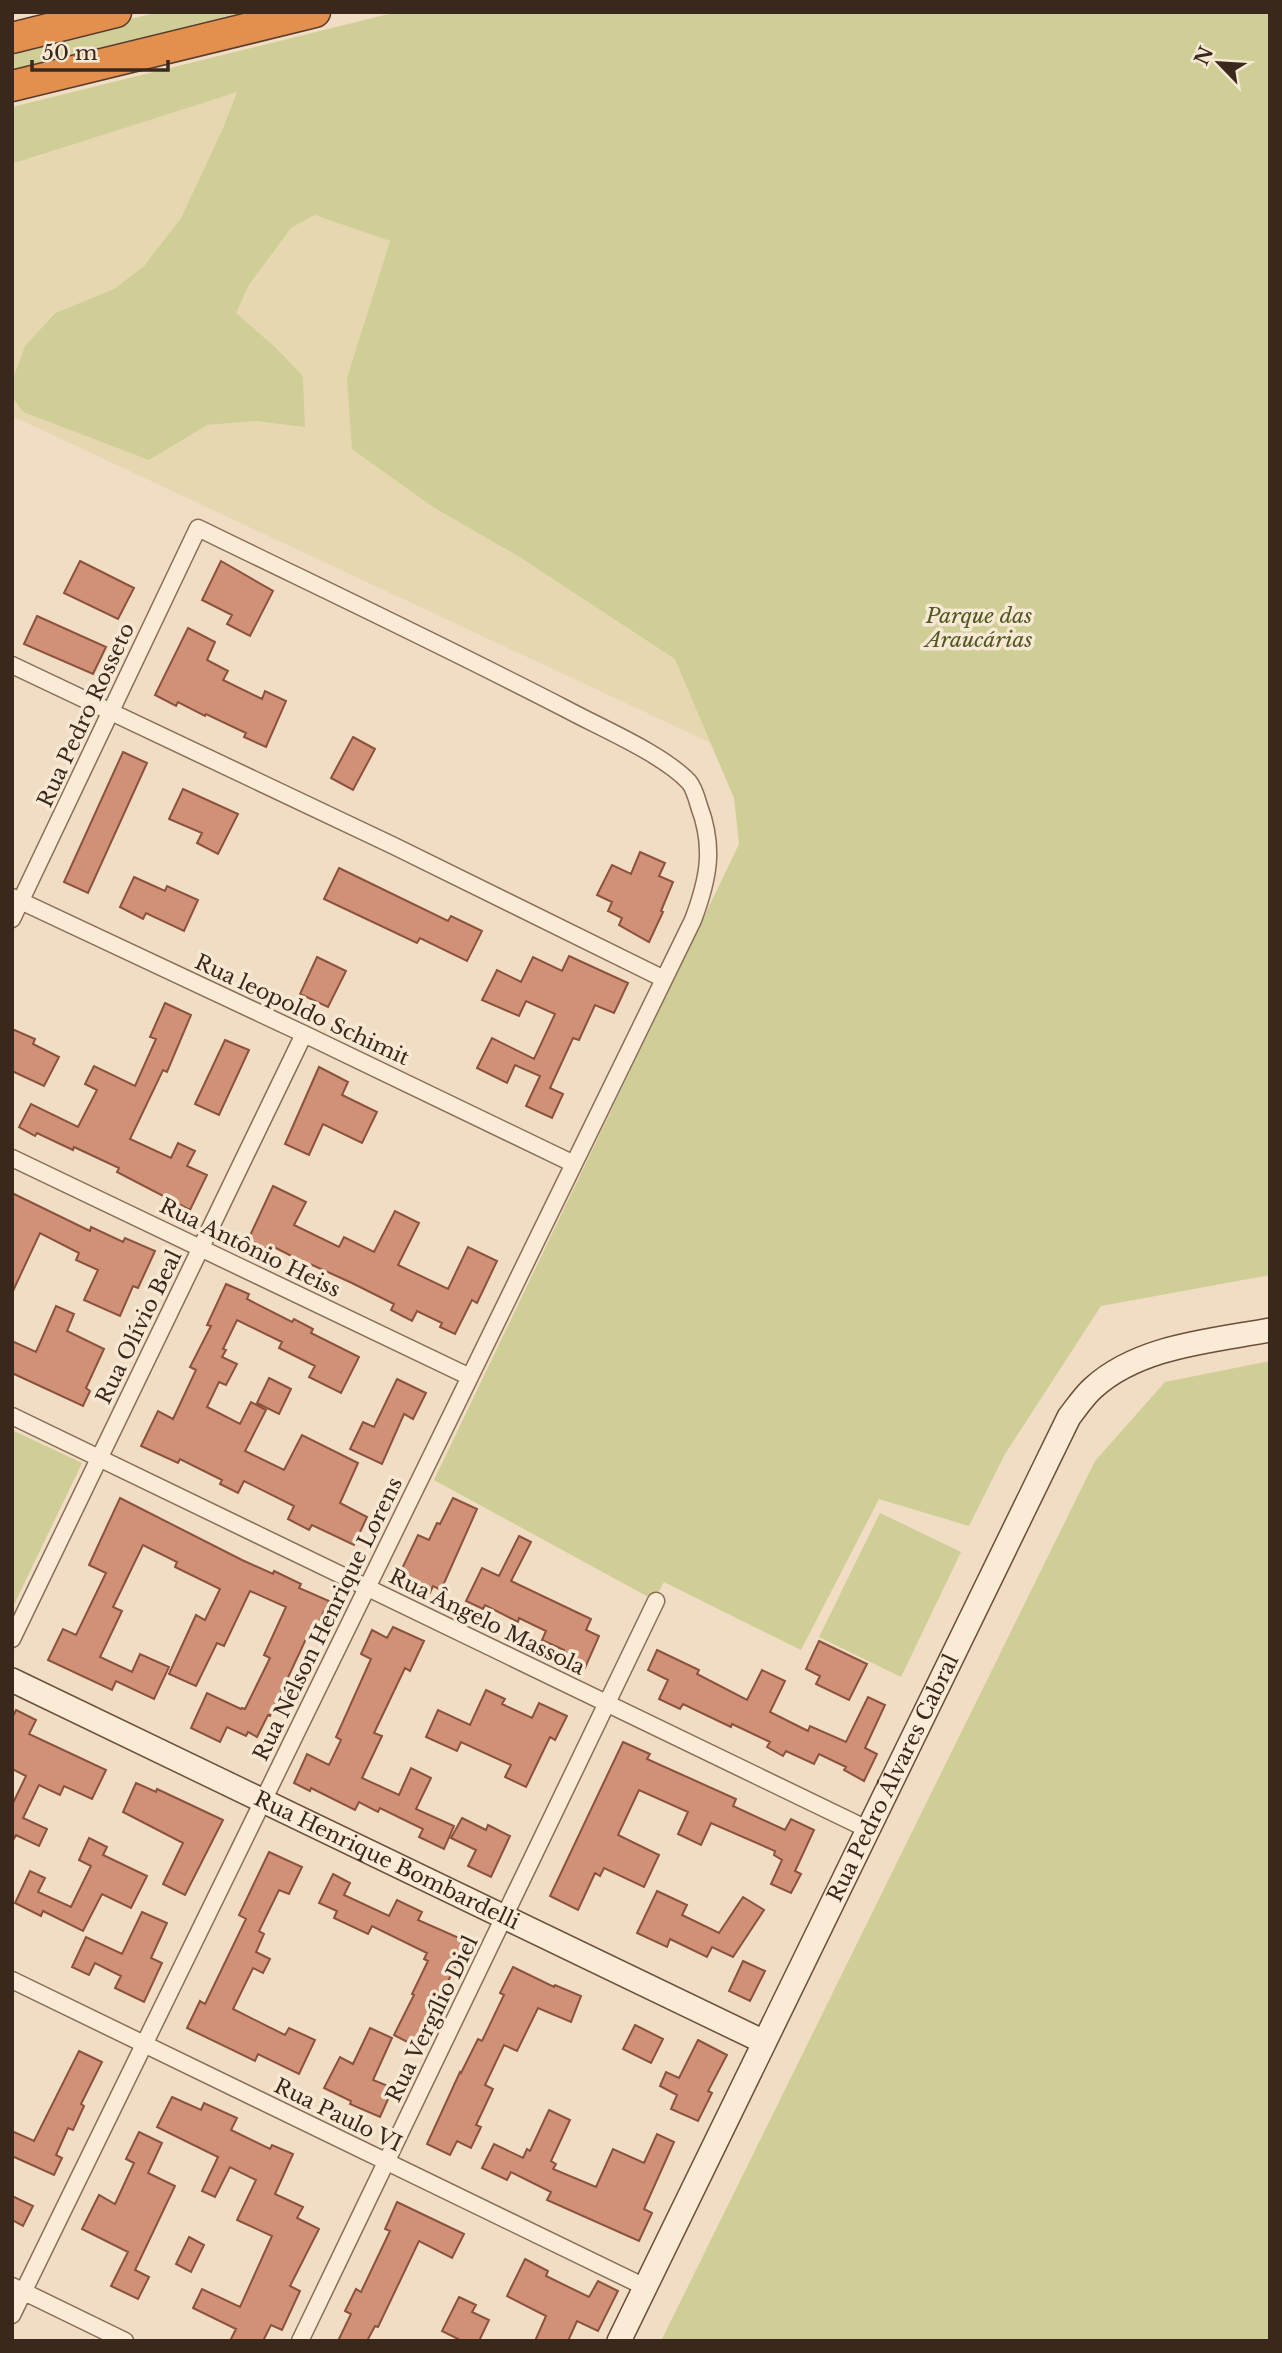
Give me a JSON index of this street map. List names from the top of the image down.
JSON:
{
  "streets": {
    "street": [
      "Rua Pedro Rosseto",
      "Rua leopoldo Schimit",
      "Rua Antônio Heiss",
      "Rua Olívio Beal",
      "Rua Nélson Henrique Lorens",
      "Rua Ângelo Massola",
      "Rua Pedro Álvares Cabral",
      "Rua Henrique Bombardelli",
      "Rua Vergílio Diel",
      "Rua Paulo VI"
    ]
  },
  "crossings": [
    ["Rua Pedro Rosseto", "Rua leopoldo Schimit"],
    ["Rua Pedro Rosseto", "Rua Nélson Henrique Lorens"],
    ["Rua leopoldo Schimit", "Rua Olívio Beal"],
    ["Rua leopoldo Schimit", "Rua Nélson Henrique Lorens"],
    ["Rua Antônio Heiss", "Rua Olívio Beal"],
    ["Rua Antônio Heiss", "Rua Nélson Henrique Lorens"],
    ["Rua Olívio Beal", "Rua Ângelo Massola"],
    ["Rua Nélson Henrique Lorens", "Rua Ângelo Massola"],
    ["Rua Nélson Henrique Lorens", "Rua Henrique Bombardelli"],
    ["Rua Nélson Henrique Lorens", "Rua Paulo VI"],
    ["Rua Ângelo Massola", "Rua Pedro Álvares Cabral"],
    ["Rua Ângelo Massola", "Rua Vergílio Diel"],
    ["Rua Pedro Álvares Cabral", "Rua Henrique Bombardelli"],
    ["Rua Pedro Álvares Cabral", "Rua Paulo VI"],
    ["Rua Henrique Bombardelli", "Rua Vergílio Diel"],
    ["Rua Vergílio Diel", "Rua Paulo VI"]
  ],
  "parks": ["Parque das Araucárias"],
  "scale_bar": "50 m",
  "north": "top left"
}
